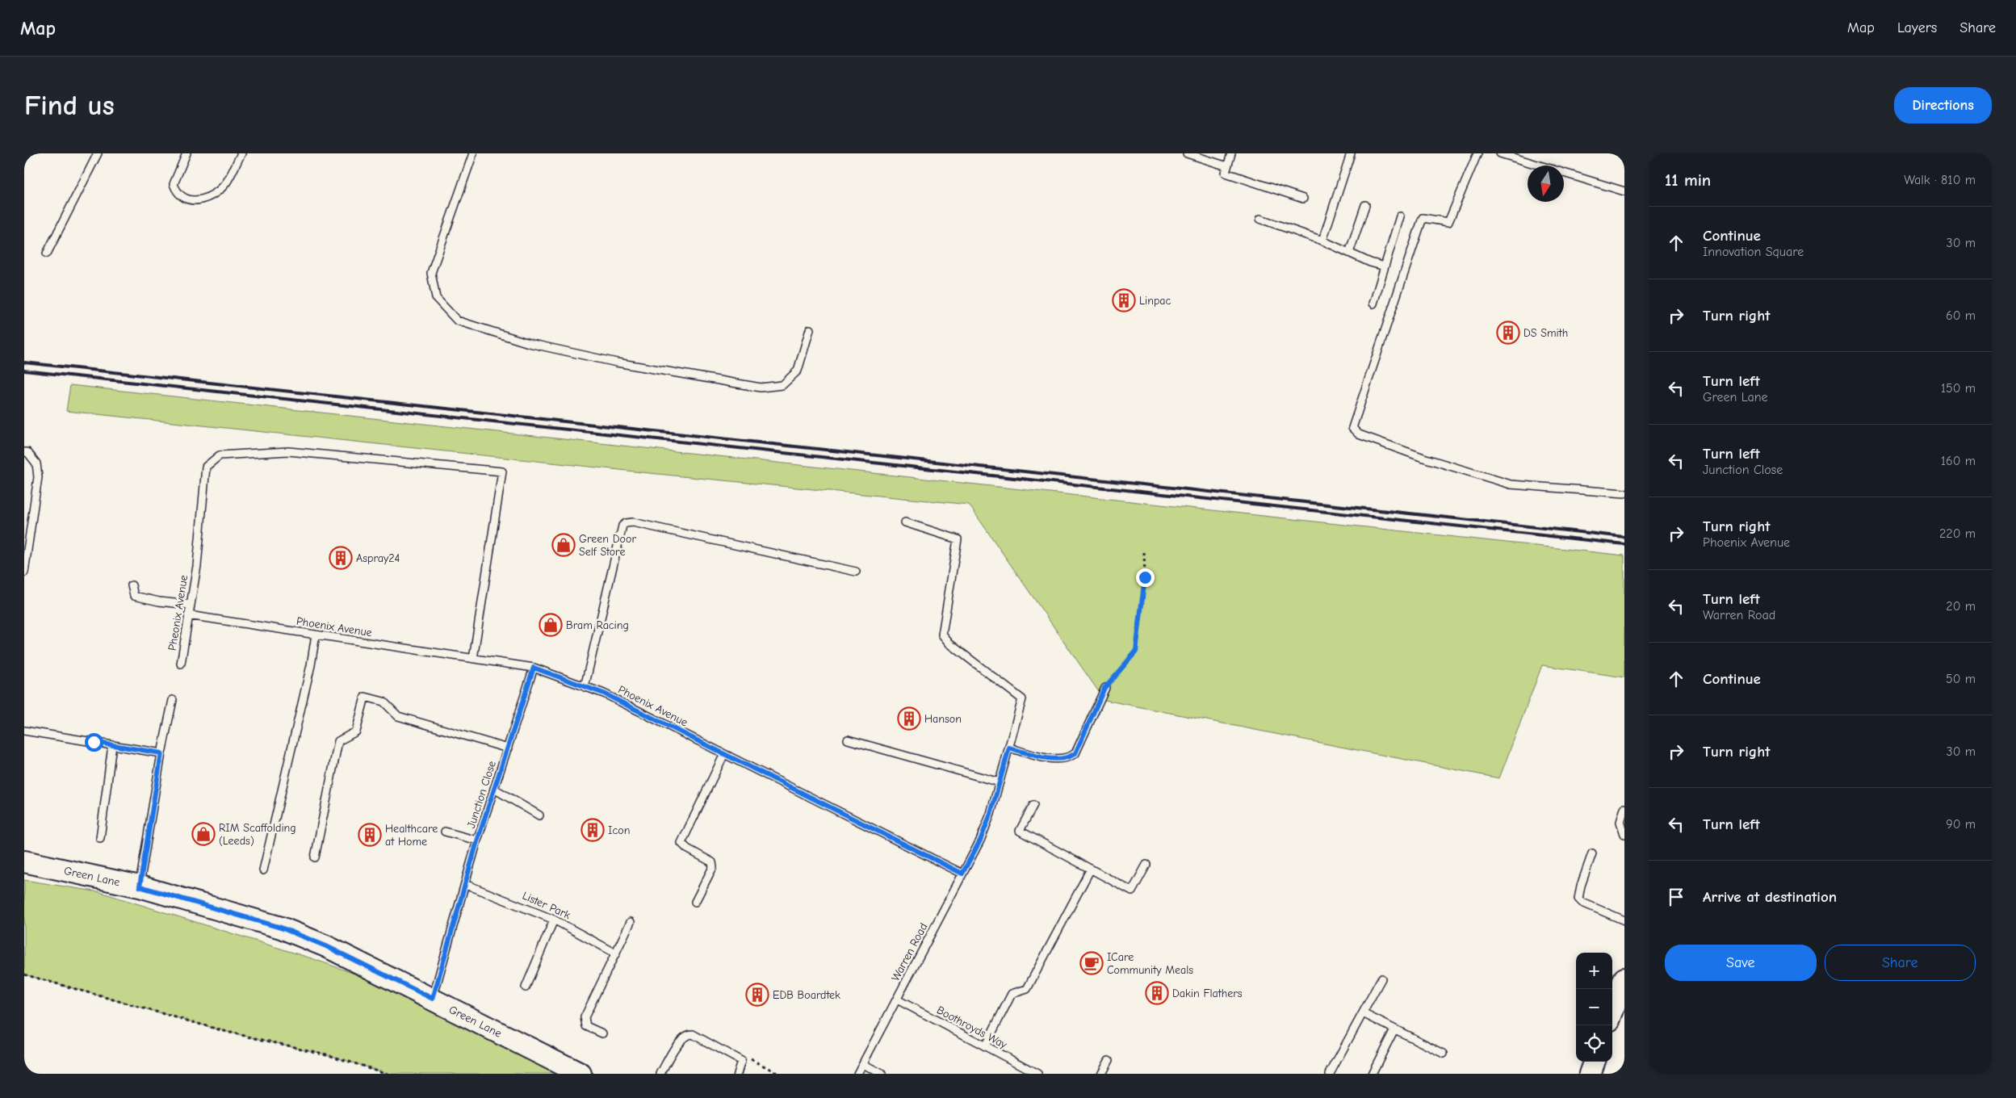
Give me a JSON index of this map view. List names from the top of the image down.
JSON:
{
  "streets": {
    "street": ["Green Lane"],
    "lane": [
      "Pheonix Avenue",
      "Phoenix Avenue",
      "Junction Close",
      "Lister Park",
      "Warren Road",
      "Boothroyds Way"
    ]
  },
  "crossings": [
    ["Pheonix Avenue", "Phoenix Avenue"],
    ["Phoenix Avenue", "Junction Close"],
    ["Phoenix Avenue", "Warren Road"],
    ["Junction Close", "Green Lane"],
    ["Junction Close", "Lister Park"],
    ["Warren Road", "Boothroyds Way"]
  ],
  "places": {
    "building": [
      "Linpac",
      "DS Smith",
      "Aspray24",
      "Hanson",
      "Icon",
      "Healthcare at Home",
      "Dakin Flathers",
      "EDB Boardtek"
    ],
    "shop": ["Green Door Self Store", "Bram Racing", "RIM Scaffolding (Leeds)"],
    "cafe": ["ICare Community Meals"]
  },
  "north": "bottom",
  "page": {
    "header": "Map",
    "nav": ["Map", "Layers", "Share"],
    "buttons": [
      "Directions",
      ["Save", "Share"]
    ],
    "title": "Find us",
    "heading": ["11 min", "Walk · 810 m"],
    "list": [
      ["Continue", "Innovation Square", "30 m"],
      ["Turn right", "60 m"],
      ["Turn left", "Green Lane", "150 m"],
      ["Turn left", "Junction Close", "160 m"],
      ["Turn right", "Phoenix Avenue", "220 m"],
      ["Turn left", "Warren Road", "20 m"],
      ["Continue", "50 m"],
      ["Turn right", "30 m"],
      ["Turn left", "90 m"],
      "Arrive at destination"
    ],
    "map_buttons": ["+", "−"]
  }
}
